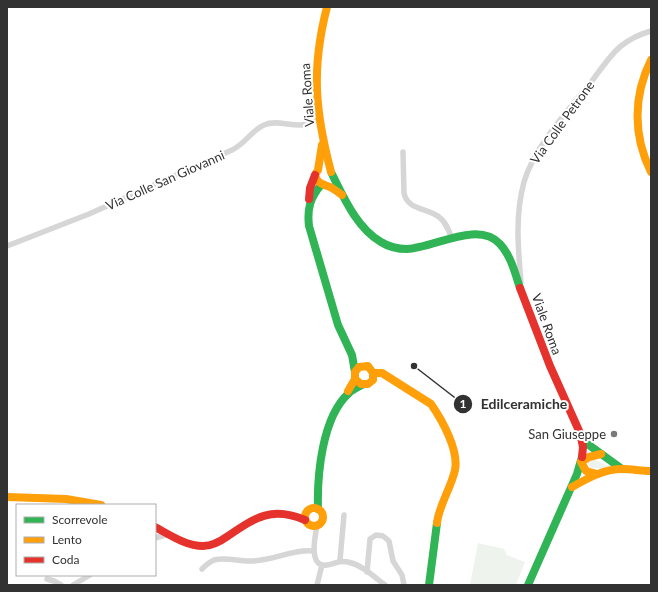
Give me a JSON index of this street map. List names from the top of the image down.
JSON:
{
  "streets": {
    "main road": ["Viale Roma"],
    "street": ["Via Colle Petrone", "Via Colle San Giovanni"]
  },
  "crossings": [
    ["Viale Roma", "Via Colle Petrone"],
    ["Viale Roma", "Via Colle San Giovanni"]
  ],
  "places": ["Edilceramiche", "San Giuseppe"],
  "legend": ["Scorrevole", "Lento", "Coda"]
}
